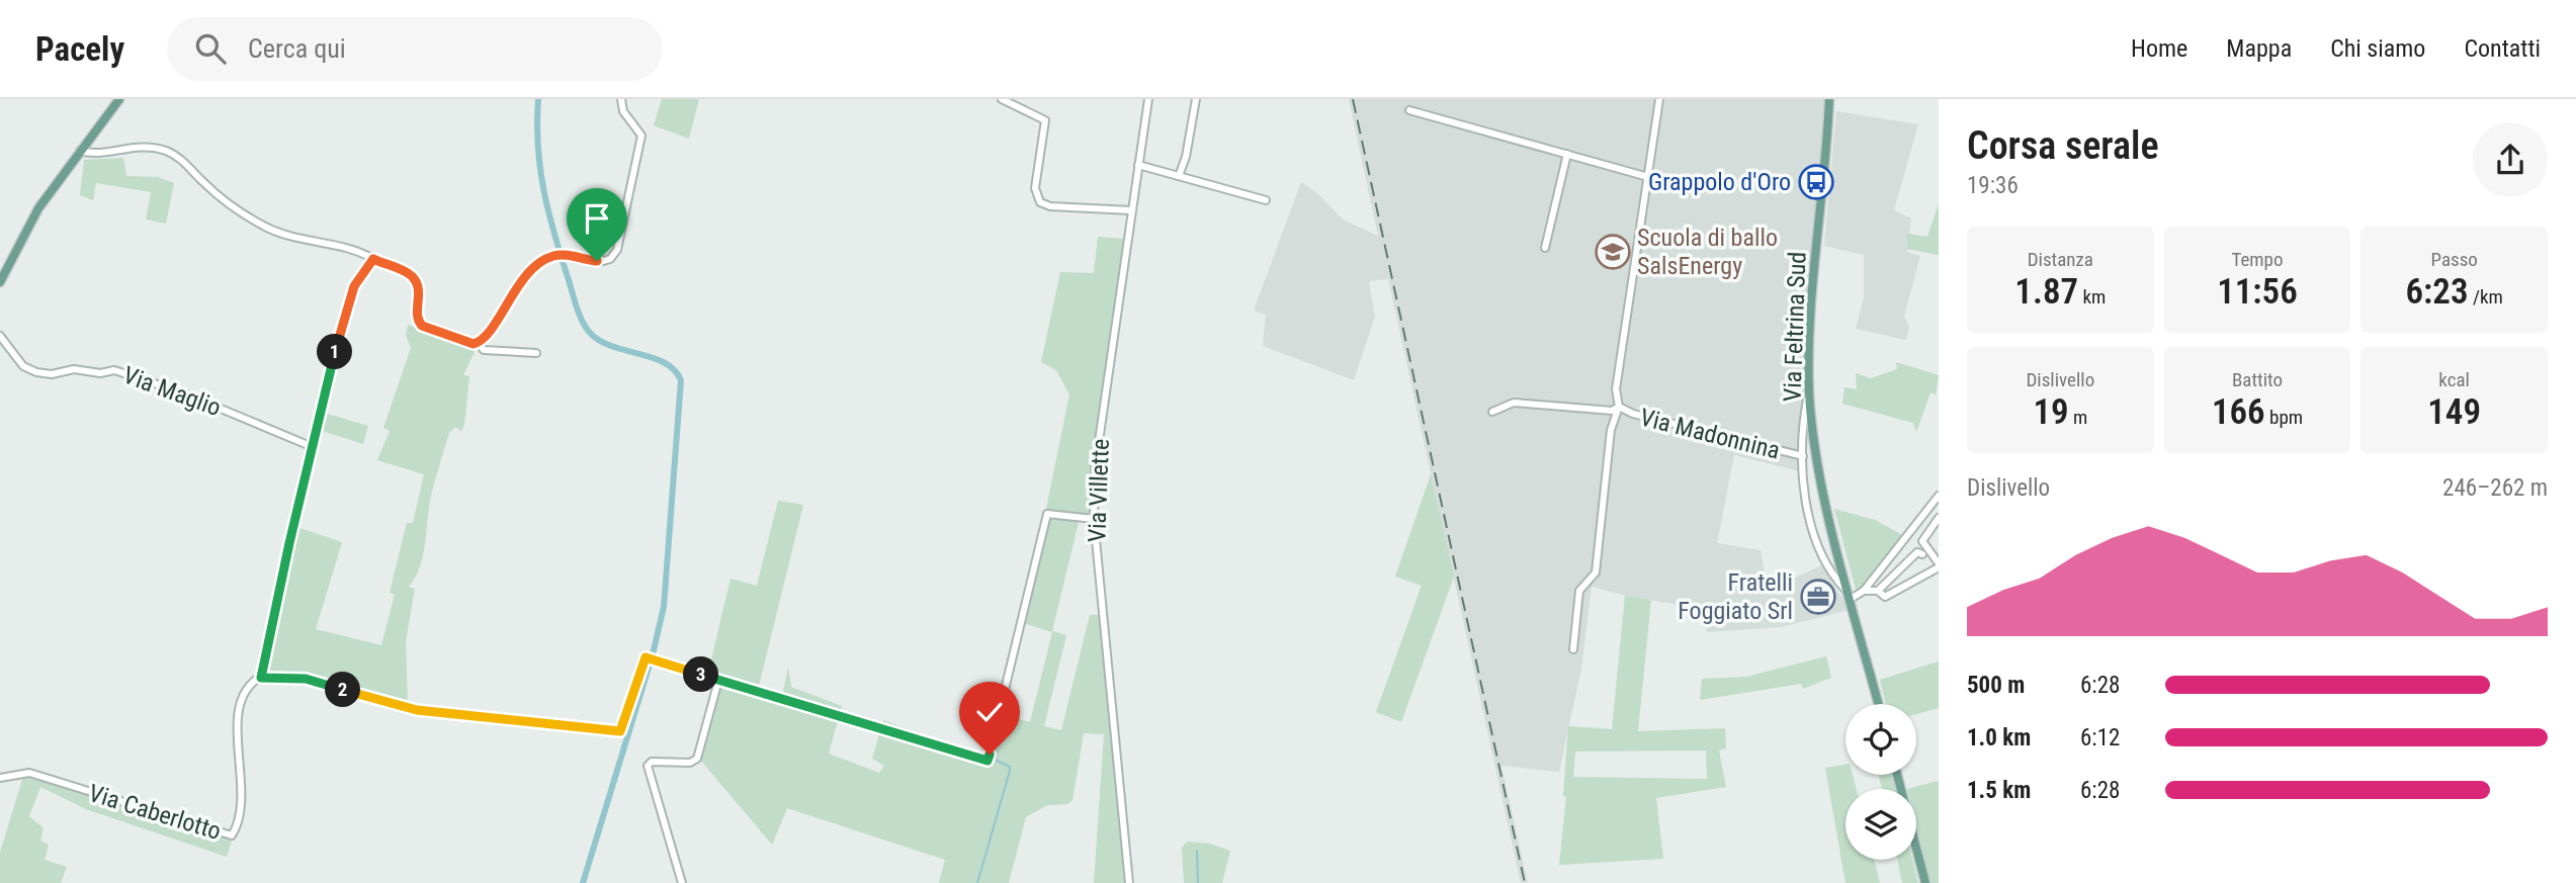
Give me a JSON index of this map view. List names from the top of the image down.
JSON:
{
  "streets": {
    "main road": ["Via Feltrina Sud"],
    "street": [
      "Via Maglio",
      "Via Madonnina",
      "Via Villette",
      "Via Caberlotto"
    ]
  },
  "crossings": [
    ["Via Feltrina Sud", "Via Madonnina"]
  ],
  "places": {
    "bus stop": ["Grappolo d'Oro"],
    "school or university": ["Scuola di ballo SalsEnergy"],
    "office": ["Fratelli Foggiato Srl"]
  },
  "page": {
    "header": "Pacely",
    "search": "Cerca qui",
    "nav": [
      "Home",
      "Mappa",
      "Chi siamo",
      "Contatti"
    ],
    "heading": ["Corsa serale", "19:36"],
    "stats": [
      ["Distanza", "1.87 km"],
      ["Tempo", "11:56"],
      ["Passo", "6:23 /km"],
      ["Dislivello", "19 m"],
      ["Battito", "166 bpm"],
      ["kcal", "149"]
    ],
    "pins": ["1", "3", "2"],
    "chart": ["Dislivello", "246–262 m"],
    "list": [
      {
        "name": "500 m",
        "note": "6:28"
      },
      {
        "name": "1.0 km",
        "note": "6:12"
      },
      {
        "name": "1.5 km",
        "note": "6:28"
      }
    ]
  }
}
